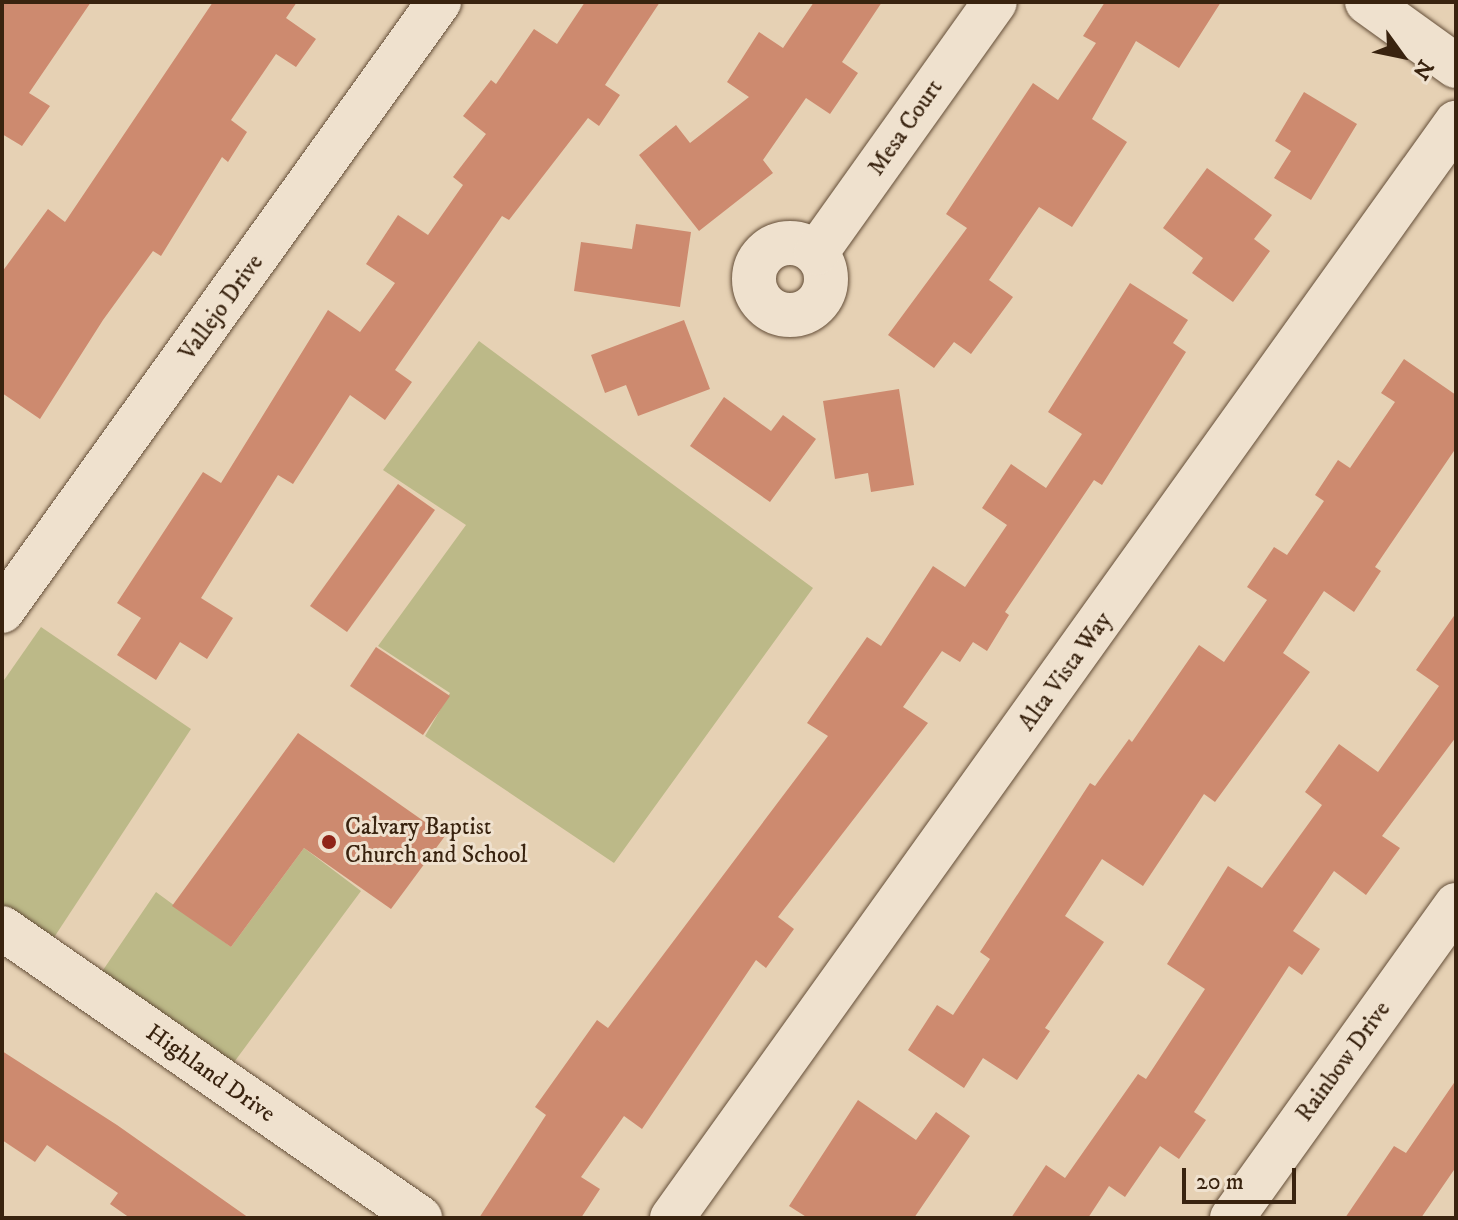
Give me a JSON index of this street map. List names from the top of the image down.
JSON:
{
  "streets": {
    "street": [
      "Mesa Court",
      "Vallejo Drive",
      "Alta Vista Way",
      "Rainbow Drive",
      "Highland Drive"
    ]
  },
  "places": ["Calvary Baptist Church and School"],
  "scale_bar": "20 m",
  "north": "bottom right"
}
